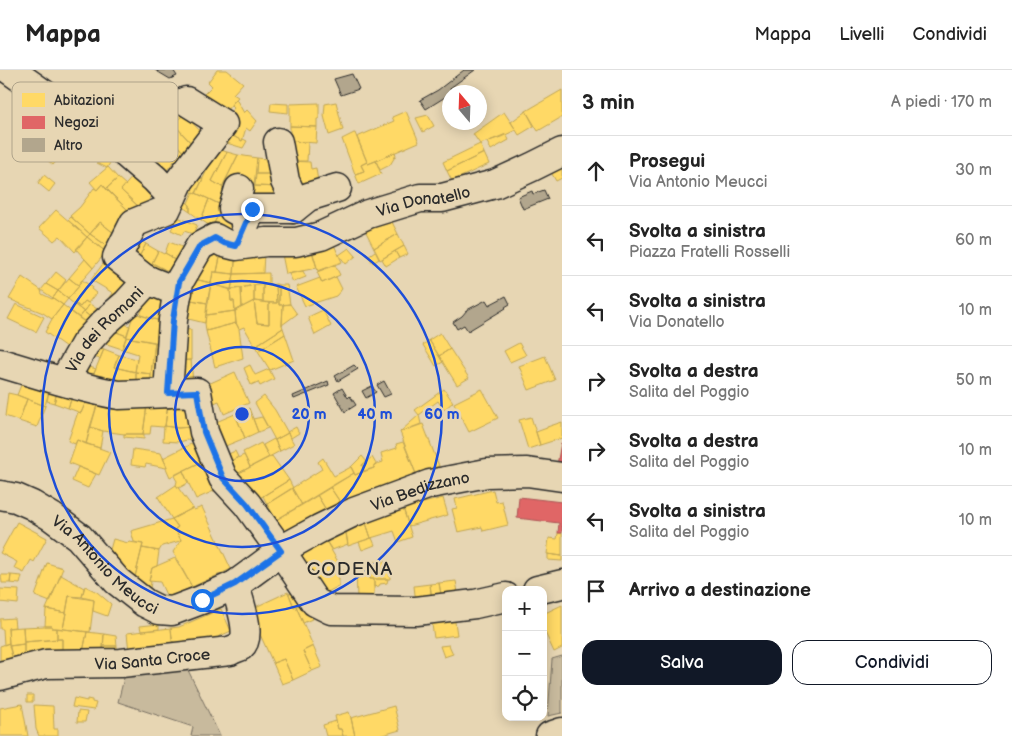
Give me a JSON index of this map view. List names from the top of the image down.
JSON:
{
  "streets": {
    "street": [
      "Via Donatello",
      "Via dei Romani",
      "Via Bedizzano",
      "Via Antonio Meucci",
      "Via Santa Croce"
    ]
  },
  "crossings": [
    ["Via Bedizzano", "Via Antonio Meucci"],
    ["Via Antonio Meucci", "Via Santa Croce"]
  ],
  "districts": ["CODENA"],
  "legend": ["Abitazioni", "Negozi", "Altro"],
  "north": "top",
  "page": {
    "header": "Mappa",
    "nav": ["Mappa", "Livelli", "Condividi"],
    "heading": ["3 min", "A piedi · 170 m"],
    "list": [
      ["Prosegui", "Via Antonio Meucci", "30 m"],
      ["Svolta a sinistra", "Piazza Fratelli Rosselli", "60 m"],
      ["Svolta a sinistra", "Via Donatello", "10 m"],
      ["Svolta a destra", "Salita del Poggio", "50 m"],
      ["Svolta a destra", "Salita del Poggio", "10 m"],
      ["Svolta a sinistra", "Salita del Poggio", "10 m"],
      "Arrivo a destinazione"
    ],
    "map_buttons": ["+", "−"],
    "buttons": ["Salva", "Condividi"]
  },
  "rings": ["20 m", "40 m", "60 m"]
}
